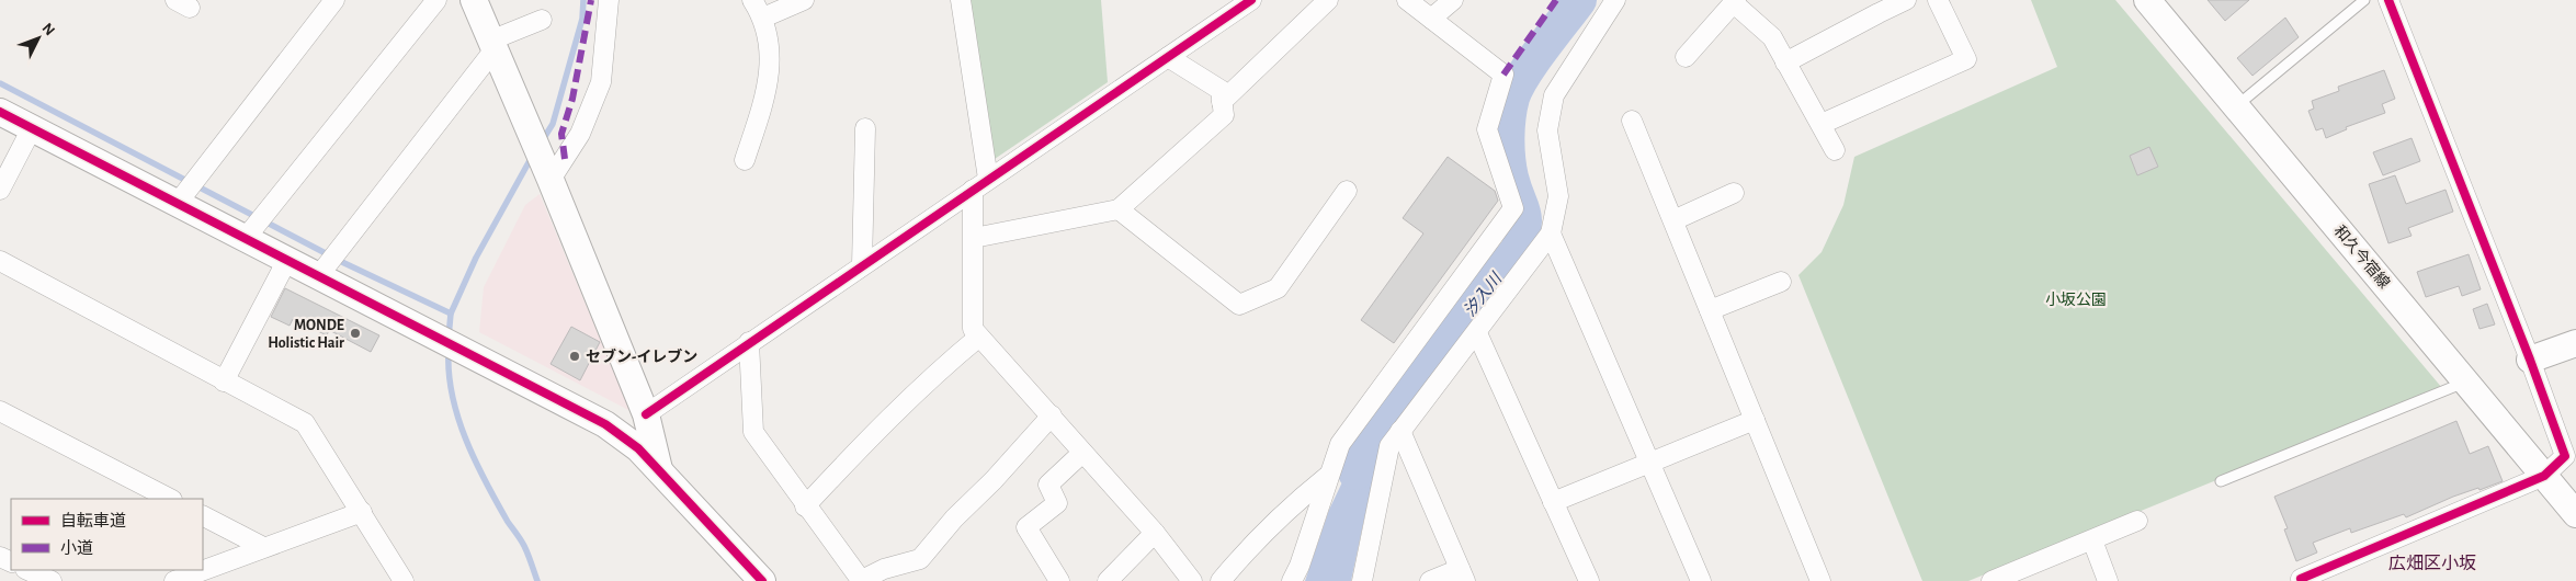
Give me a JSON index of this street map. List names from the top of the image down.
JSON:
{
  "streets": {
    "street": ["和久今宿線"]
  },
  "districts": ["広畑区小坂"],
  "water": ["汐入川"],
  "parks": ["小坂公園"],
  "places": ["MONDE Holistic Hair", "セブン-イレブン"],
  "legend": ["自転車道", "小道"],
  "north": "top right"
}
